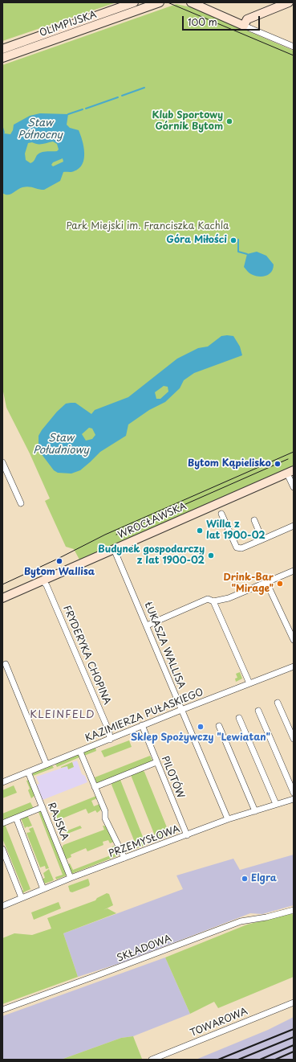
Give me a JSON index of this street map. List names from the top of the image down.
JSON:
{
  "streets": {
    "street": [
      "OLIMPIJSKA",
      "WROCŁAWSKA",
      "ŁUKASZA WALLISA",
      "FRYDERYKA CHOPINA",
      "KAZIMIERZA PUŁASKIEGO",
      "PILOTÓW",
      "RAJSKA",
      "PRZEMYSŁOWA",
      "SKŁADOWA",
      "TOWAROWA"
    ]
  },
  "crossings": [
    ["WROCŁAWSKA", "ŁUKASZA WALLISA"],
    ["WROCŁAWSKA", "FRYDERYKA CHOPINA"],
    ["ŁUKASZA WALLISA", "KAZIMIERZA PUŁASKIEGO"],
    ["ŁUKASZA WALLISA", "PRZEMYSŁOWA"],
    ["FRYDERYKA CHOPINA", "KAZIMIERZA PUŁASKIEGO"],
    ["KAZIMIERZA PUŁASKIEGO", "PILOTÓW"],
    ["KAZIMIERZA PUŁASKIEGO", "RAJSKA"],
    ["PILOTÓW", "PRZEMYSŁOWA"],
    ["RAJSKA", "PRZEMYSŁOWA"]
  ],
  "districts": ["KLEINFELD"],
  "water": ["Staw Północny", "Staw Południowy"],
  "parks": ["Park Miejski im. Franciszka Kachla"],
  "places": [
    "Klub Sportowy Górnik Bytom",
    "Góra Miłości",
    "Bytom Kąpielisko",
    "Willa z lat 1900-02",
    "Budynek gospodarczy z lat 1900-02",
    "Bytom Wallisa",
    "Drink-Bar \"Mirage\"",
    "Sklep Spożywczy \"Lewiatan\"",
    "Elgra"
  ],
  "scale_bar": "100 m"
}
